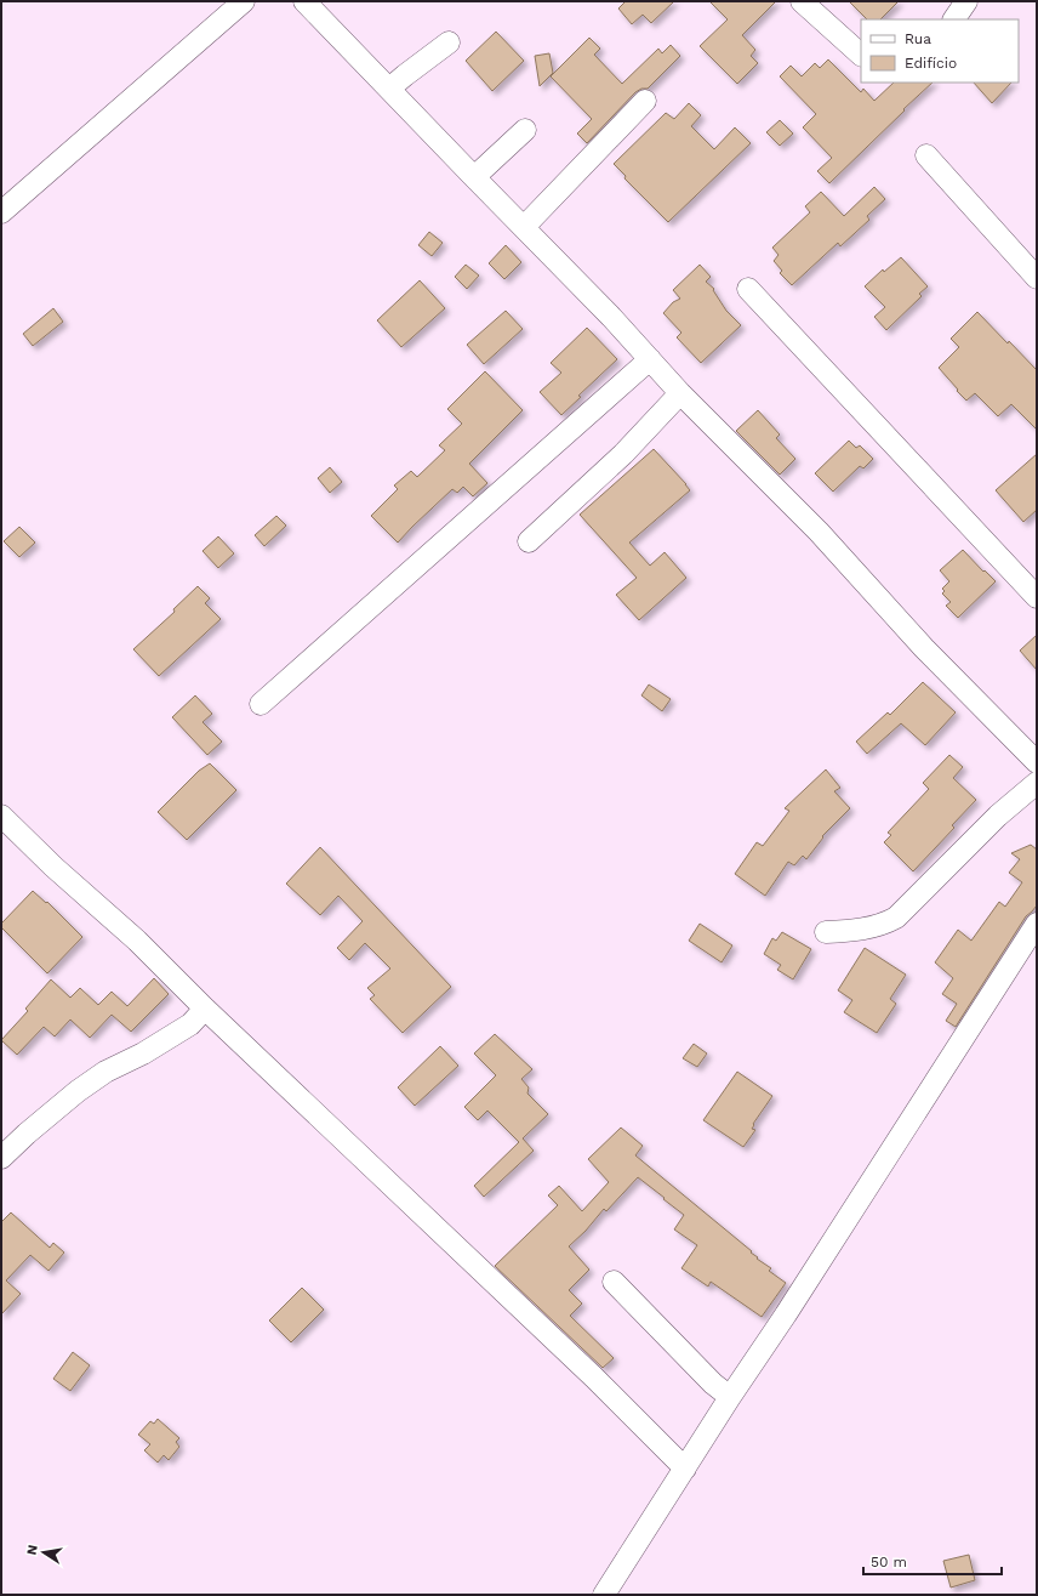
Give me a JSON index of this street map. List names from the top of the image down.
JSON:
{
  "legend": ["Rua", "Edifício"],
  "scale_bar": "50 m",
  "north": "left"
}
